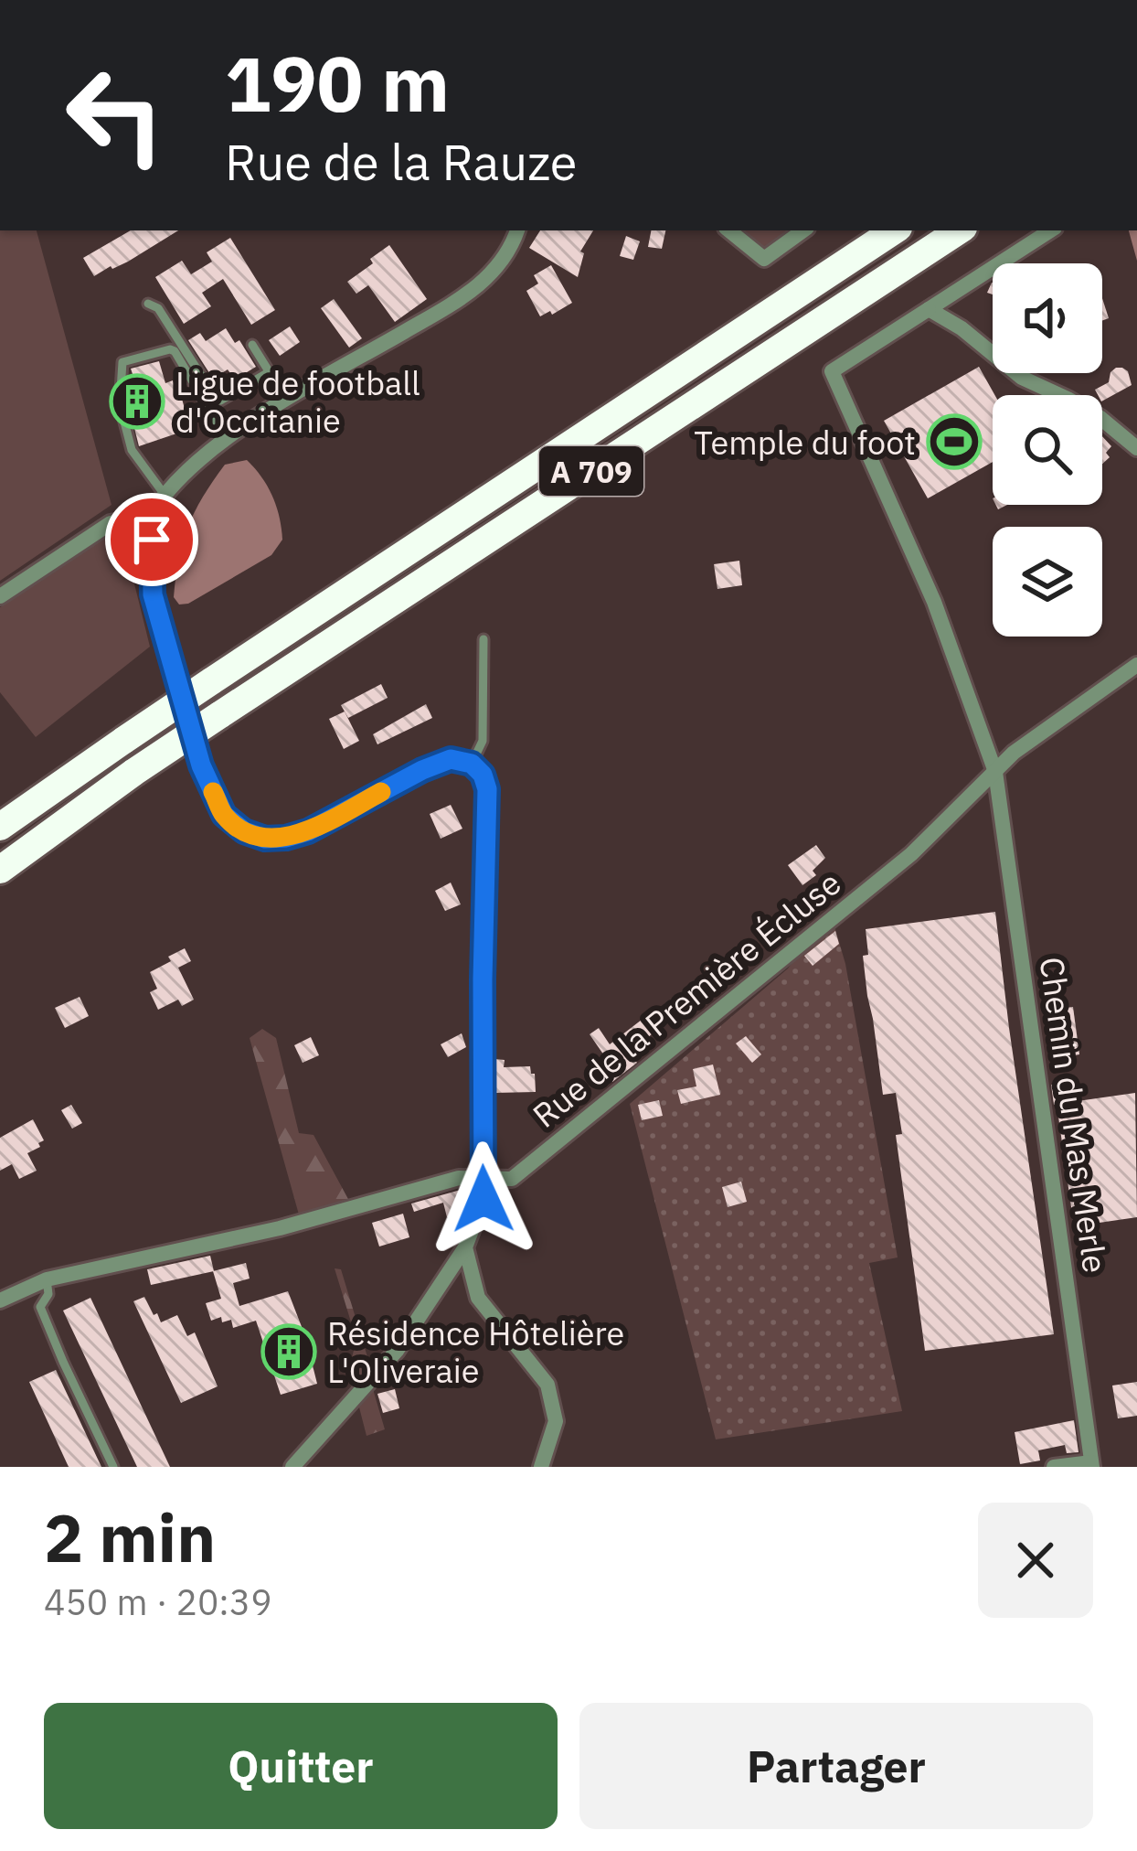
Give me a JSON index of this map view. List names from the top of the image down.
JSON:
{
  "streets": {
    "highway": ["A 709"],
    "street": ["Rue de la Première Écluse", "Chemin du Mas Merle"]
  },
  "crossings": [
    ["Rue de la Première Écluse", "Chemin du Mas Merle"]
  ],
  "places": {
    "building": ["Ligue de football d'Occitanie", "Résidence Hôtelière L'Oliveraie"],
    "sports": ["Temple du foot"]
  },
  "page": {
    "turn": ["190 m", "Rue de la Rauze"],
    "heading": ["2 min", "450 m · 20:39"],
    "buttons": ["Quitter", "Partager"]
  }
}
